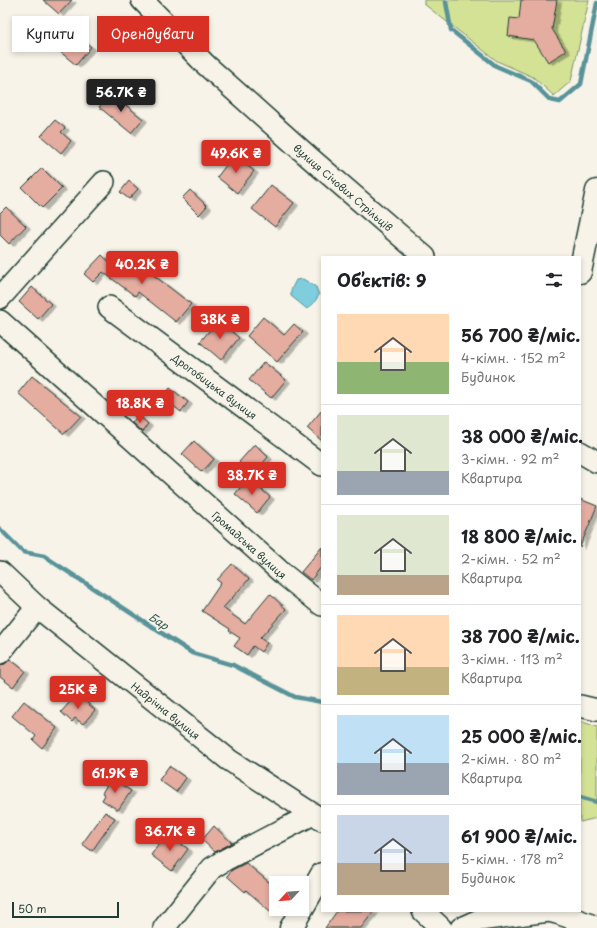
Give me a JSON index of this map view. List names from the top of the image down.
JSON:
{
  "streets": {
    "street": [
      "вулиця Січових Стрільців",
      "Дрогобицька вулиця",
      "Громадська вулиця",
      "Надрічна вулиця"
    ]
  },
  "water": ["Бар"],
  "scale_bar": "50 m",
  "north": "bottom left",
  "page": {
    "chip": ["Купити", "Орендувати"],
    "price": [
      "56.7K ₴",
      "49.6K ₴",
      "40.2K ₴",
      "38K ₴",
      "18.8K ₴",
      "38.7K ₴",
      "25K ₴",
      "61.9K ₴",
      "36.7K ₴"
    ],
    "heading": "Об’єктів: 9",
    "list": [
      {
        "name": "56 700 ₴/міс.",
        "note": "4-кімн. · 152 m² · Будинок"
      },
      {
        "name": "38 000 ₴/міс.",
        "note": "3-кімн. · 92 m² · Квартира"
      },
      {
        "name": "18 800 ₴/міс.",
        "note": "2-кімн. · 52 m² · Квартира"
      },
      {
        "name": "38 700 ₴/міс.",
        "note": "3-кімн. · 113 m² · Квартира"
      },
      {
        "name": "25 000 ₴/міс.",
        "note": "2-кімн. · 80 m² · Квартира"
      },
      {
        "name": "61 900 ₴/міс.",
        "note": "5-кімн. · 178 m² · Будинок"
      }
    ],
    "scale": "50 m"
  }
}
